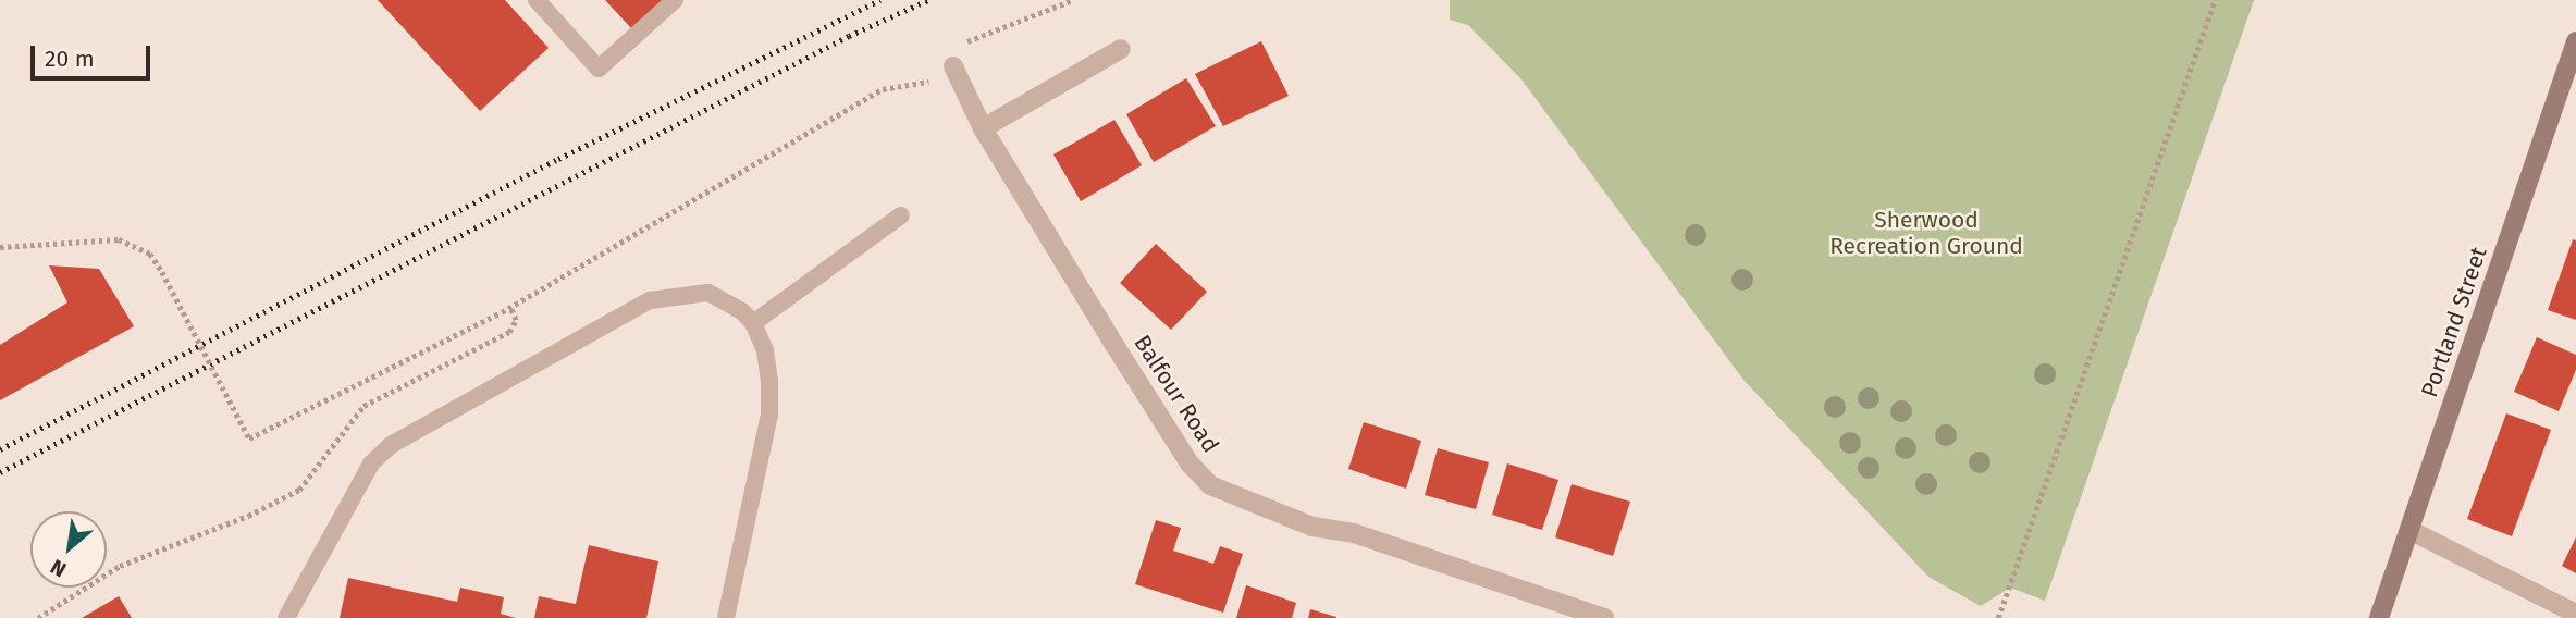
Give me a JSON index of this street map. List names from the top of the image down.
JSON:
{
  "streets": {
    "street": ["Portland Street", "Balfour Road"]
  },
  "parks": ["Sherwood Recreation Ground"],
  "scale_bar": "20 m",
  "north": "bottom left"
}
